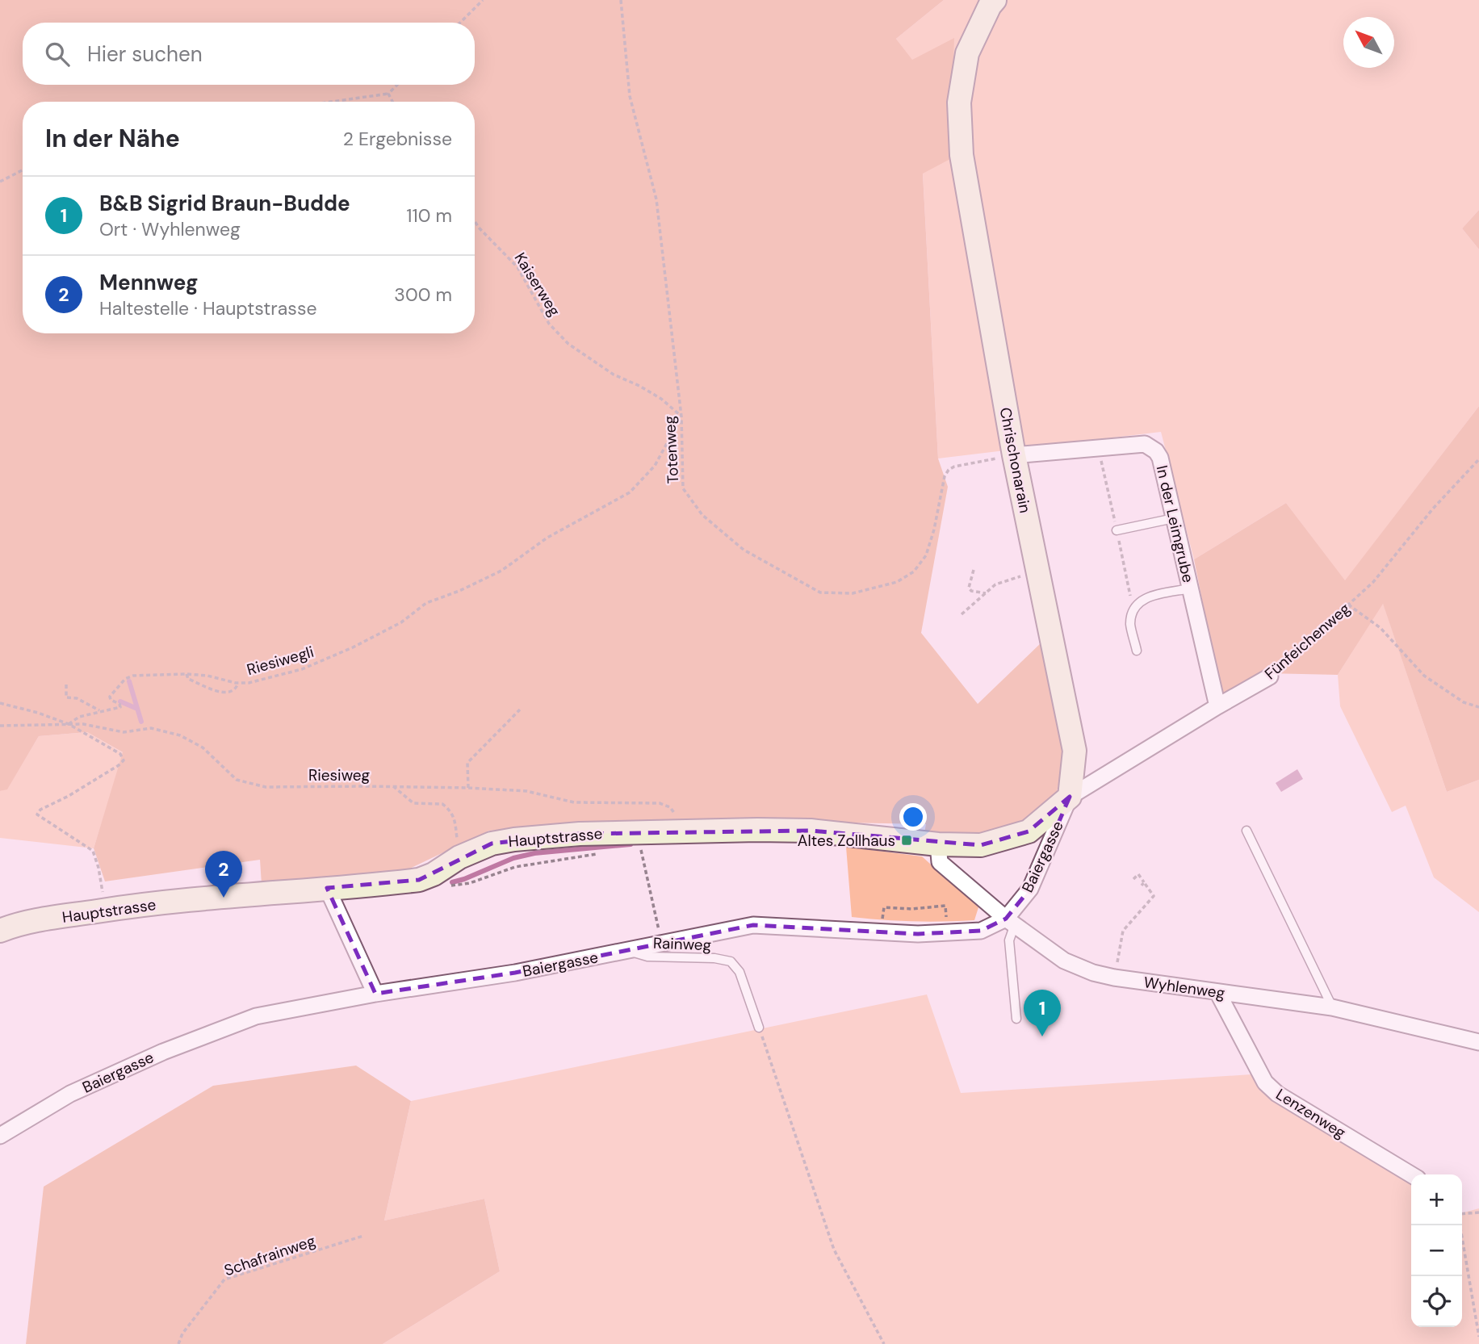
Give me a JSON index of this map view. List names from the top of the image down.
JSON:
{
  "streets": {
    "street": [
      "Chrischonarain",
      "In der Leimgrube",
      "Fünfeichenweg",
      "Hauptstrasse",
      "Baiergasse",
      "Wyhlenweg",
      "Lenzenweg"
    ],
    "lane": ["Rainweg"],
    "path": [
      "Kaiserweg",
      "Totenweg",
      "Riesiwegli",
      "Riesiweg",
      "Schafrainweg"
    ]
  },
  "crossings": [
    ["Kaiserweg", "Totenweg"],
    ["Kaiserweg", "Riesiwegli"],
    ["Totenweg", "Chrischonarain"],
    ["Totenweg", "In der Leimgrube"],
    ["Totenweg", "Riesiwegli"],
    ["Chrischonarain", "In der Leimgrube"],
    ["Chrischonarain", "Fünfeichenweg"],
    ["Chrischonarain", "Baiergasse"],
    ["In der Leimgrube", "Fünfeichenweg"],
    ["Fünfeichenweg", "Baiergasse"],
    ["Riesiwegli", "Riesiweg"],
    ["Riesiweg", "Hauptstrasse"],
    ["Hauptstrasse", "Wyhlenweg"],
    ["Baiergasse", "Rainweg"],
    ["Baiergasse", "Wyhlenweg"],
    ["Wyhlenweg", "Lenzenweg"]
  ],
  "places": {
    "transit": ["Altes Zollhaus"]
  },
  "north": "top left",
  "page": {
    "search": "Hier suchen",
    "heading": ["In der Nähe", "2 Ergebnisse"],
    "list": [
      {
        "mark": "1",
        "name": "B&B Sigrid Braun-Budde",
        "note": "Ort · Wyhlenweg",
        "value": "110 m"
      },
      {
        "mark": "2",
        "name": "Mennweg",
        "note": "Haltestelle · Hauptstrasse",
        "value": "300 m"
      }
    ],
    "pins": ["2", "1"],
    "map_buttons": ["+", "−"]
  }
}
